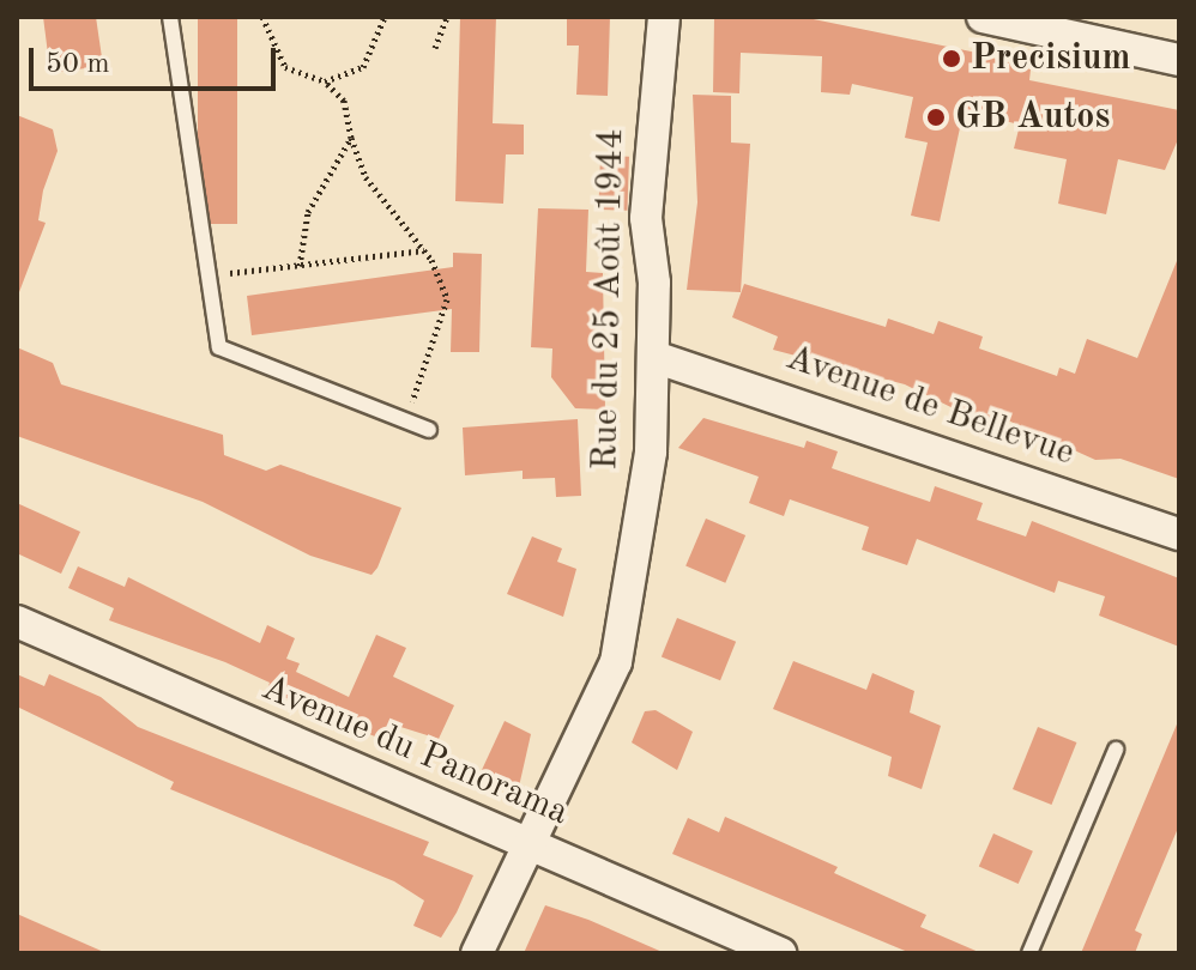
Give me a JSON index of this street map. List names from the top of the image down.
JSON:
{
  "streets": {
    "street": ["Rue du 25 Août 1944", "Avenue de Bellevue", "Avenue du Panorama"]
  },
  "crossings": [
    ["Rue du 25 Août 1944", "Avenue de Bellevue"],
    ["Rue du 25 Août 1944", "Avenue du Panorama"]
  ],
  "places": ["Precisium", "GB Autos"],
  "scale_bar": "50 m"
}
